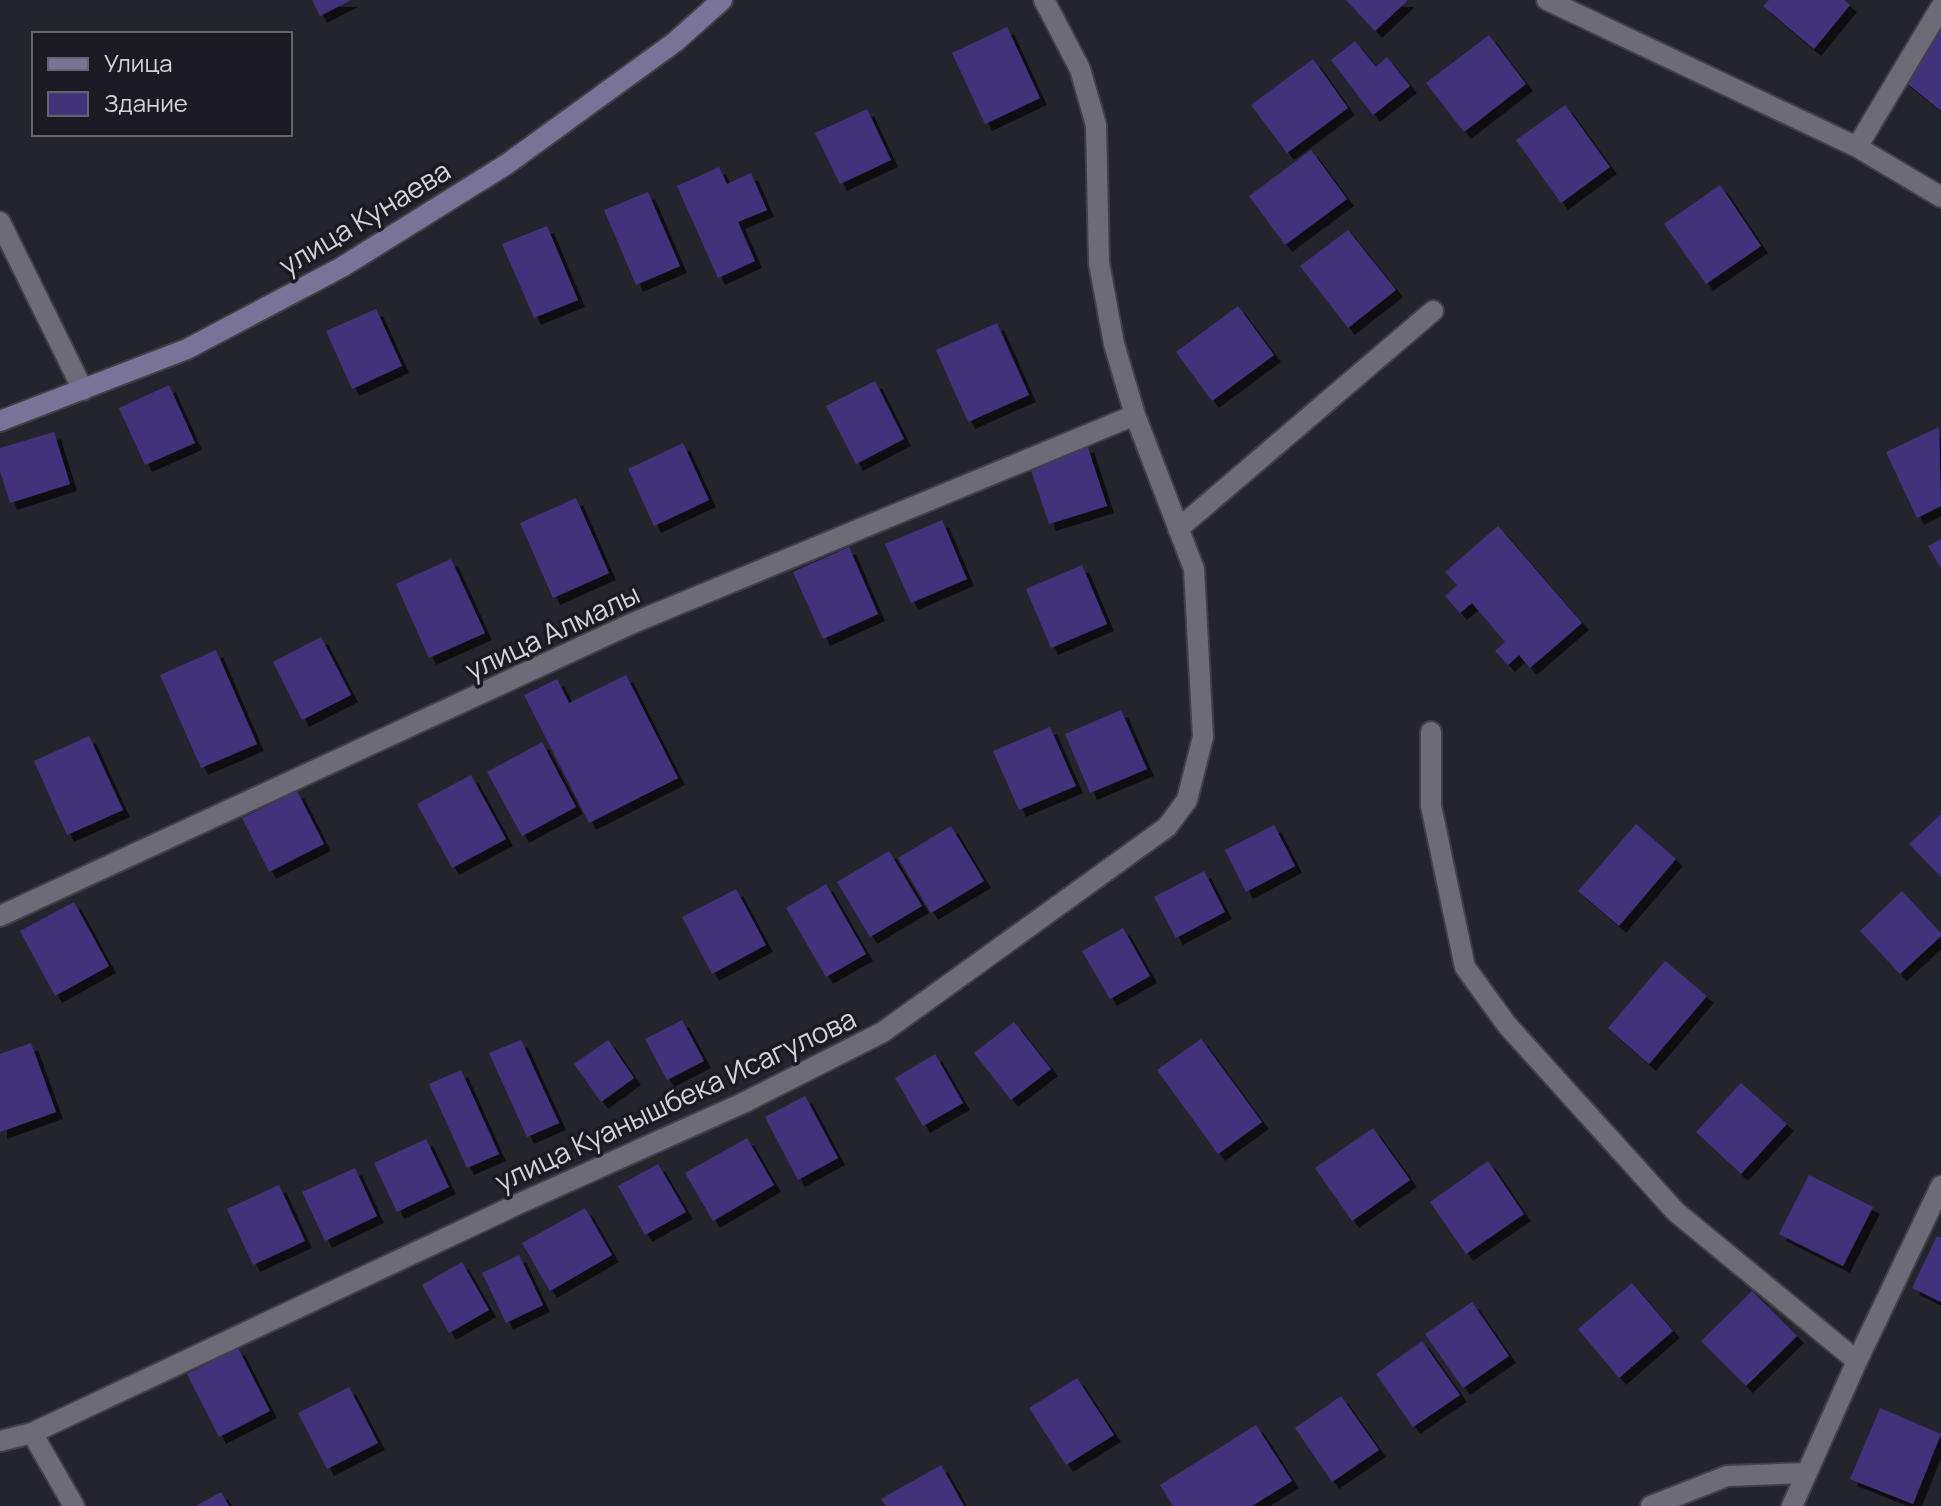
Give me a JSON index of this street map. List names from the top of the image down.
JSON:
{
  "streets": {
    "main road": ["улица Кунаева"],
    "street": ["улица Алмалы", "улица Куанышбека Исагулова"]
  },
  "crossings": [
    ["улица Алмалы", "улица Куанышбека Исагулова"]
  ],
  "legend": ["Улица", "Здание"]
}
